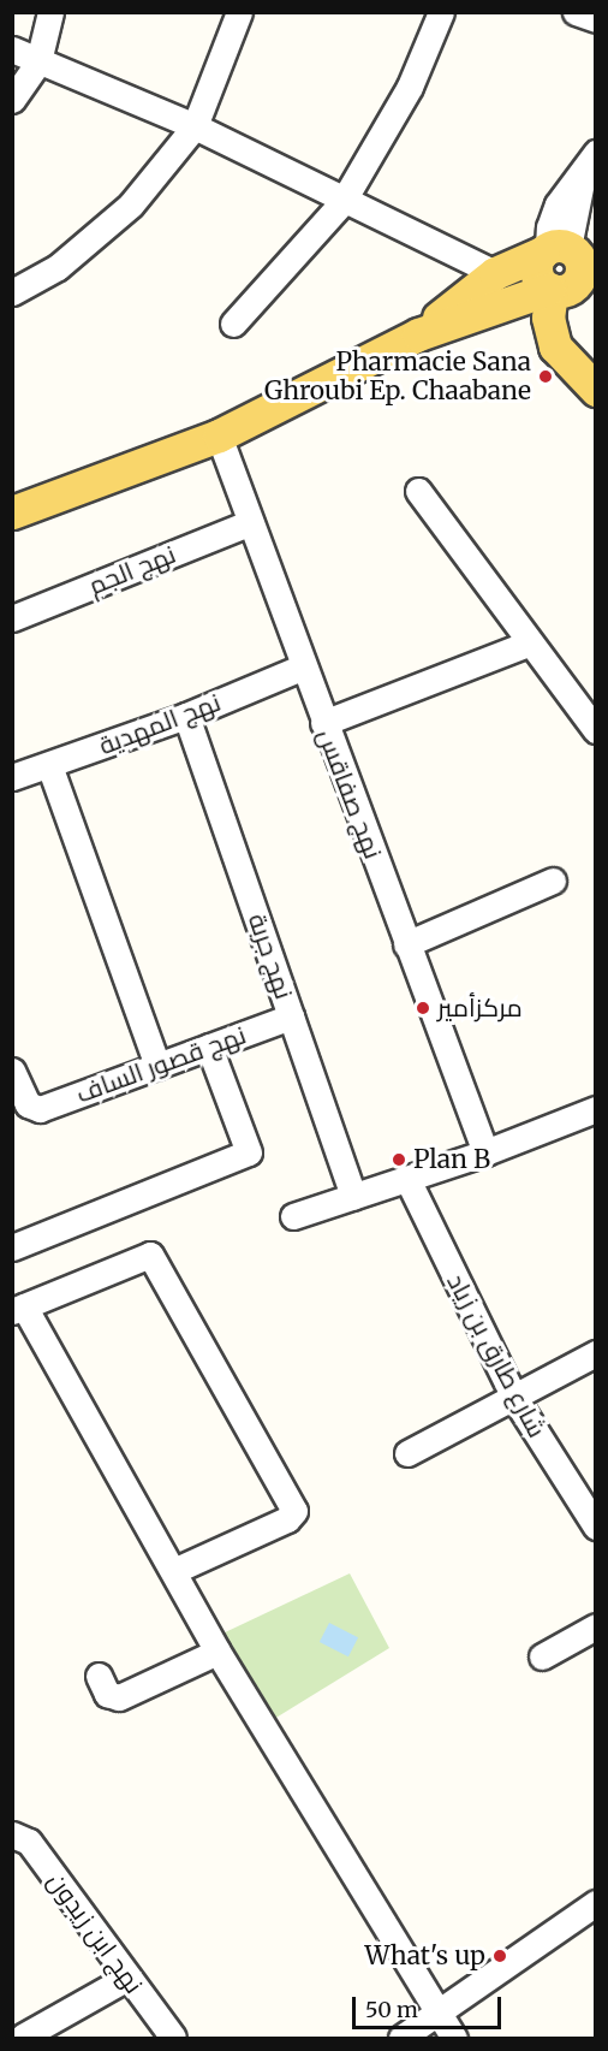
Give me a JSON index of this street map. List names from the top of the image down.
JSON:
{
  "streets": {
    "street": [
      "نهج الجم",
      "نهج المهدية",
      "نهج صفاقس",
      "نهج جربة",
      "نهج قصور الساف",
      "شارع طارق بن زياد",
      "نهج ابن زيدون"
    ]
  },
  "crossings": [
    ["نهج الجم", "نهج صفاقس"],
    ["نهج المهدية", "نهج صفاقس"],
    ["نهج المهدية", "نهج جربة"],
    ["نهج جربة", "نهج قصور الساف"]
  ],
  "places": [
    "Pharmacie Sana Ghroubi Ep. Chaabane",
    "مركزأمير",
    "Plan B",
    "What's up"
  ],
  "scale_bar": "50 m"
}
